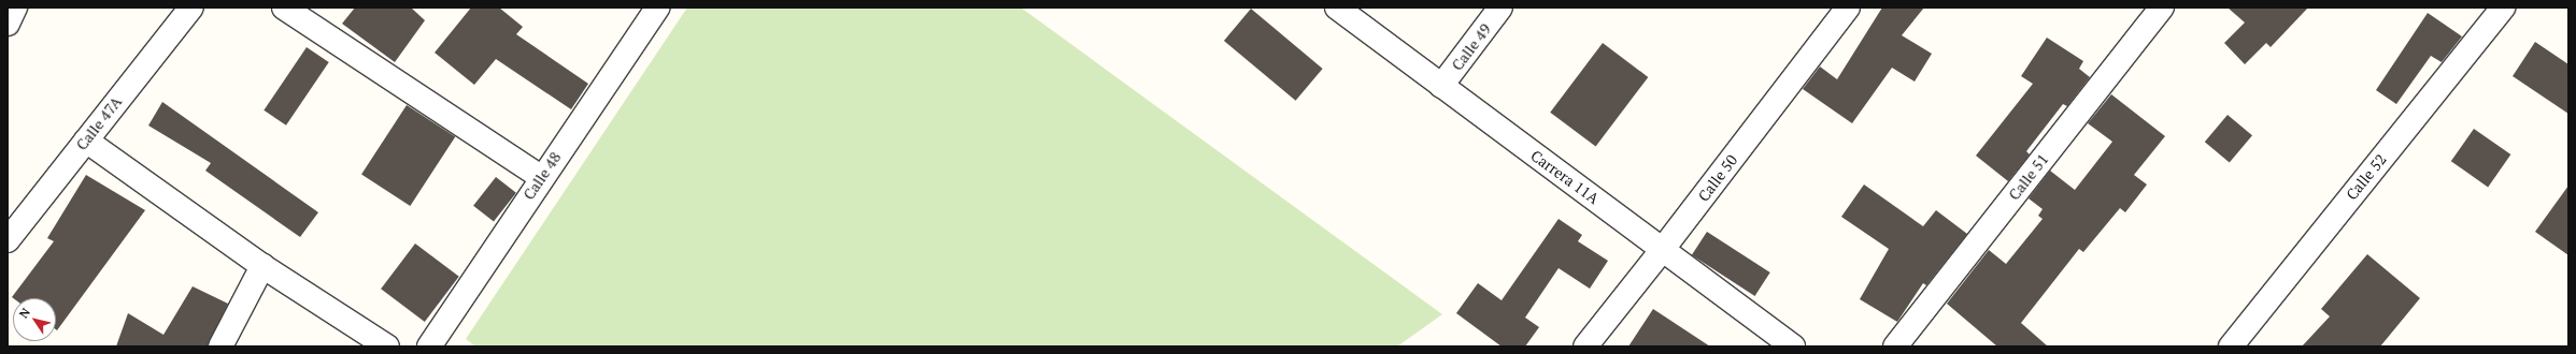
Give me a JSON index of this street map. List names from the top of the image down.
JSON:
{
  "streets": {
    "street": [
      "Calle 49",
      "Calle 47A",
      "Calle 48",
      "Carrera 11A",
      "Calle 51",
      "Calle 52",
      "Calle 50"
    ]
  },
  "crossings": [
    ["Calle 49", "Carrera 11A"],
    ["Carrera 11A", "Calle 50"]
  ],
  "north": "top left"
}
